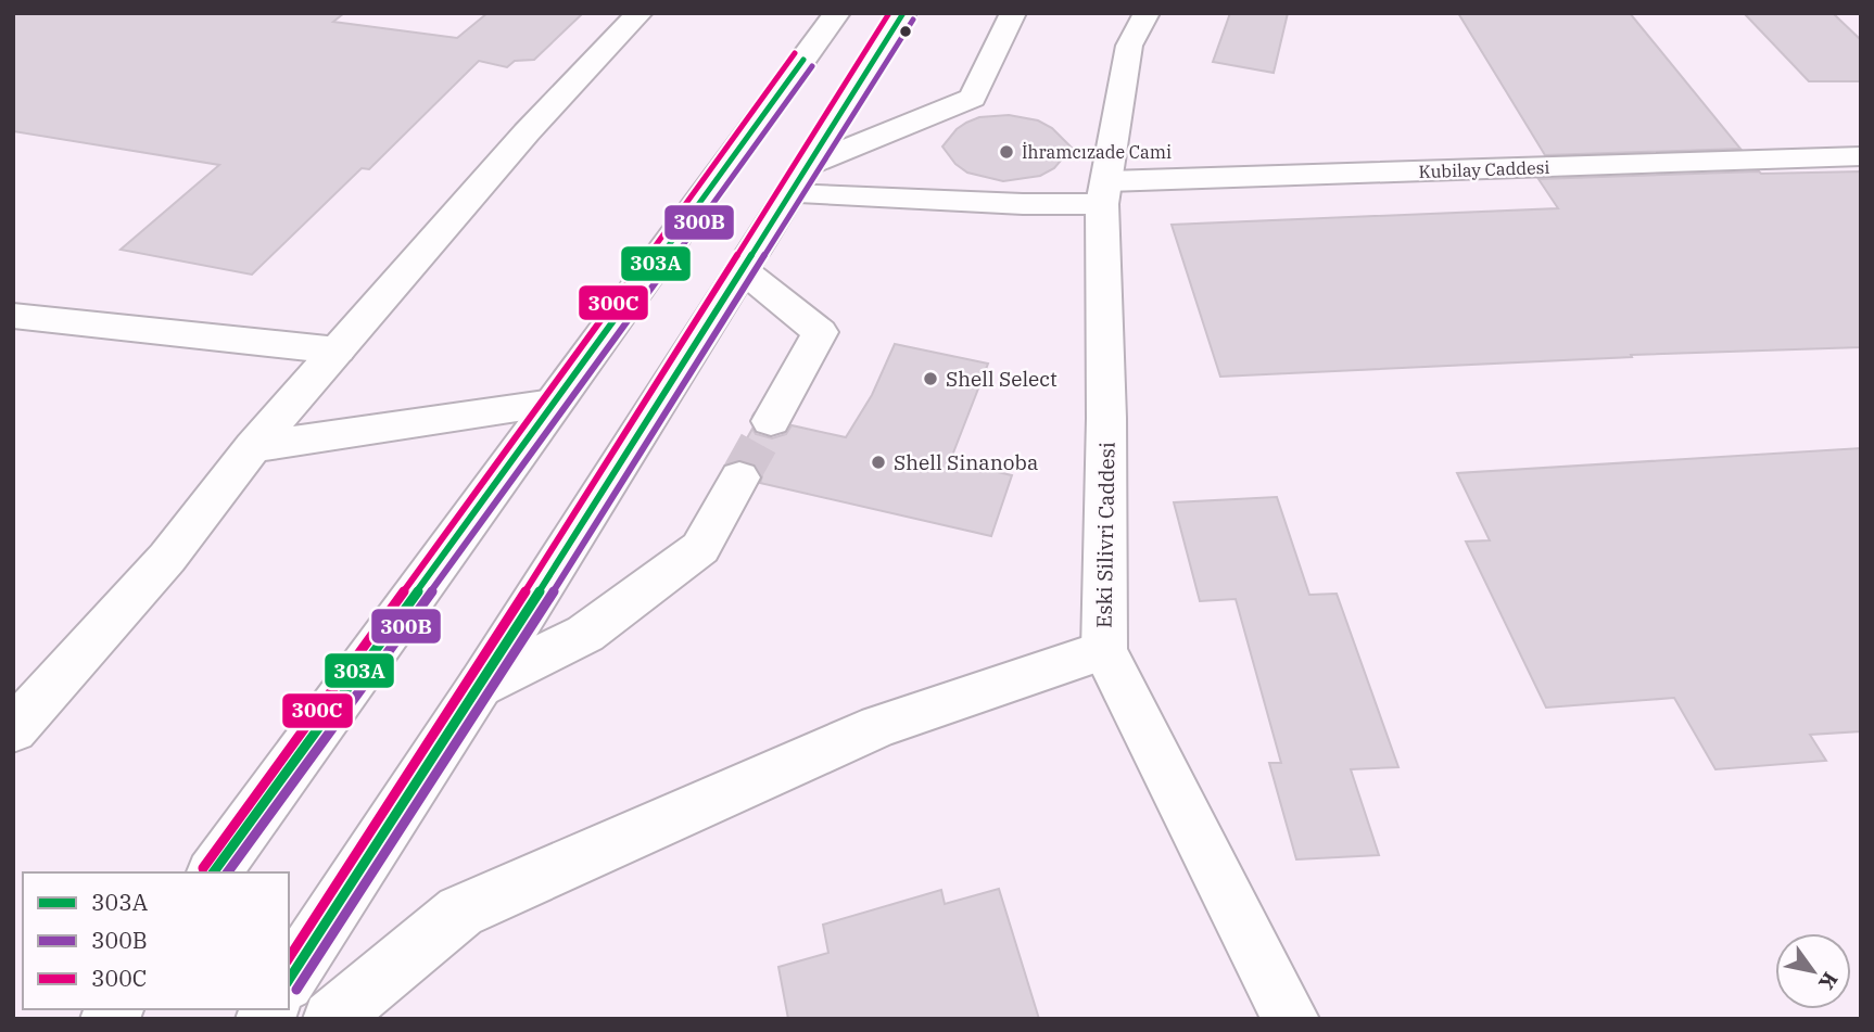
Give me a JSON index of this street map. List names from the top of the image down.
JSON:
{
  "streets": {
    "main road": ["Kubilay Caddesi", "Eski Silivri Caddesi"]
  },
  "crossings": [
    ["Kubilay Caddesi", "Eski Silivri Caddesi"]
  ],
  "places": ["İhramcızade Cami", "Shell Select", "Shell Sinanoba"],
  "lines": ["transit line 303A", "transit line 300C", "transit line 300B"],
  "legend": ["303A", "300B", "300C"],
  "north": "bottom right"
}
